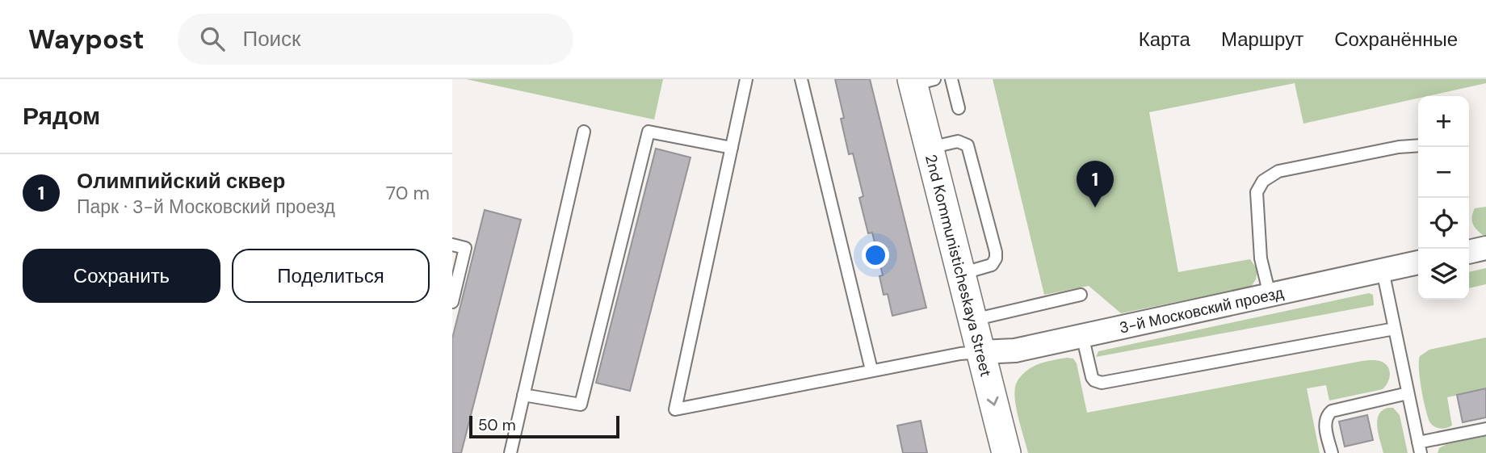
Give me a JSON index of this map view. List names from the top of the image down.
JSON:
{
  "streets": {
    "street": ["2nd Kommunisticheskaya Street", "3-й Московский проезд"]
  },
  "crossings": [
    ["2nd Kommunisticheskaya Street", "3-й Московский проезд"]
  ],
  "scale_bar": "50 m",
  "page": {
    "header": "Waypost",
    "search": "Поиск",
    "nav": ["Карта", "Маршрут", "Сохранённые"],
    "heading": "Рядом",
    "map_buttons": ["+", "−"],
    "list": [
      {
        "mark": "1",
        "name": "Олимпийский сквер",
        "note": "Парк · 3-й Московский проезд",
        "value": "70 m"
      }
    ],
    "pins": "1",
    "buttons": ["Сохранить", "Поделиться"],
    "scale": "50 m"
  }
}
